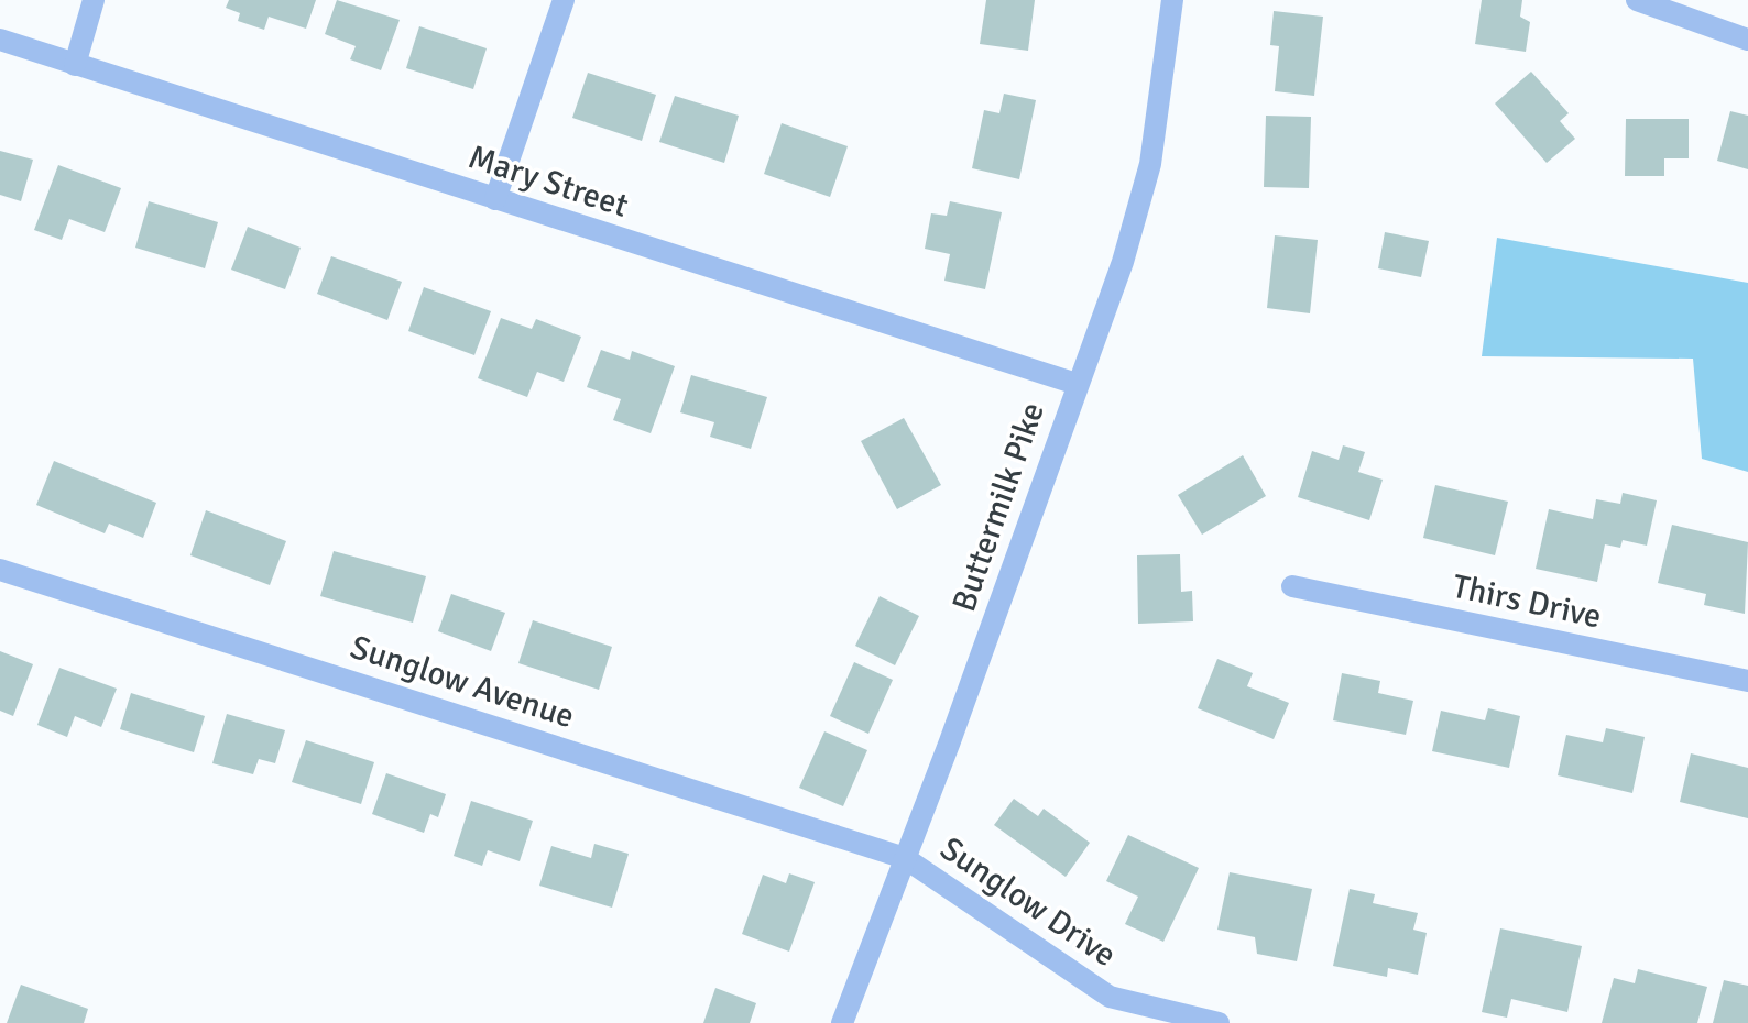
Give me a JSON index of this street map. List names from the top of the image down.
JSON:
{
  "streets": {
    "street": [
      "Mary Street",
      "Buttermilk Pike",
      "Thirs Drive",
      "Sunglow Avenue",
      "Sunglow Drive"
    ]
  },
  "crossings": [
    ["Mary Street", "Buttermilk Pike"],
    ["Buttermilk Pike", "Sunglow Avenue"],
    ["Buttermilk Pike", "Sunglow Drive"],
    ["Sunglow Avenue", "Sunglow Drive"]
  ]
}
